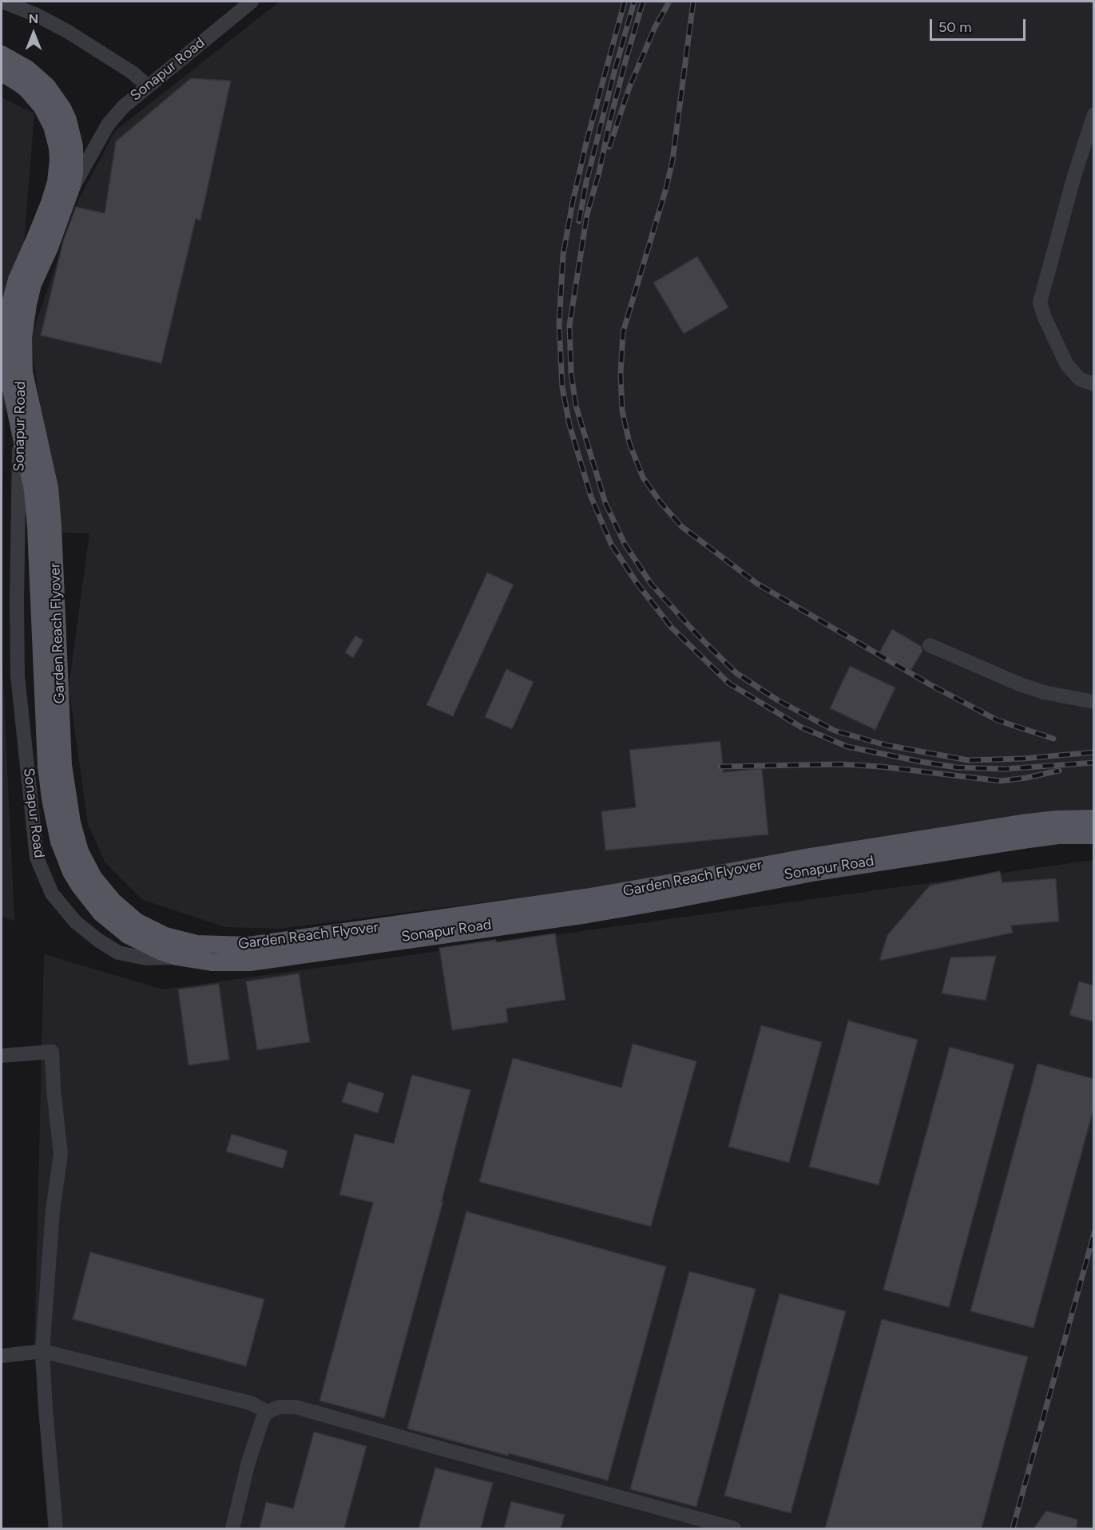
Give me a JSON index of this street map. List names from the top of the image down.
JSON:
{
  "streets": {
    "main road": ["Garden Reach Flyover"],
    "street": ["Sonapur Road"]
  },
  "crossings": [
    ["Sonapur Road", "Garden Reach Flyover"]
  ],
  "scale_bar": "50 m",
  "north": "top"
}
